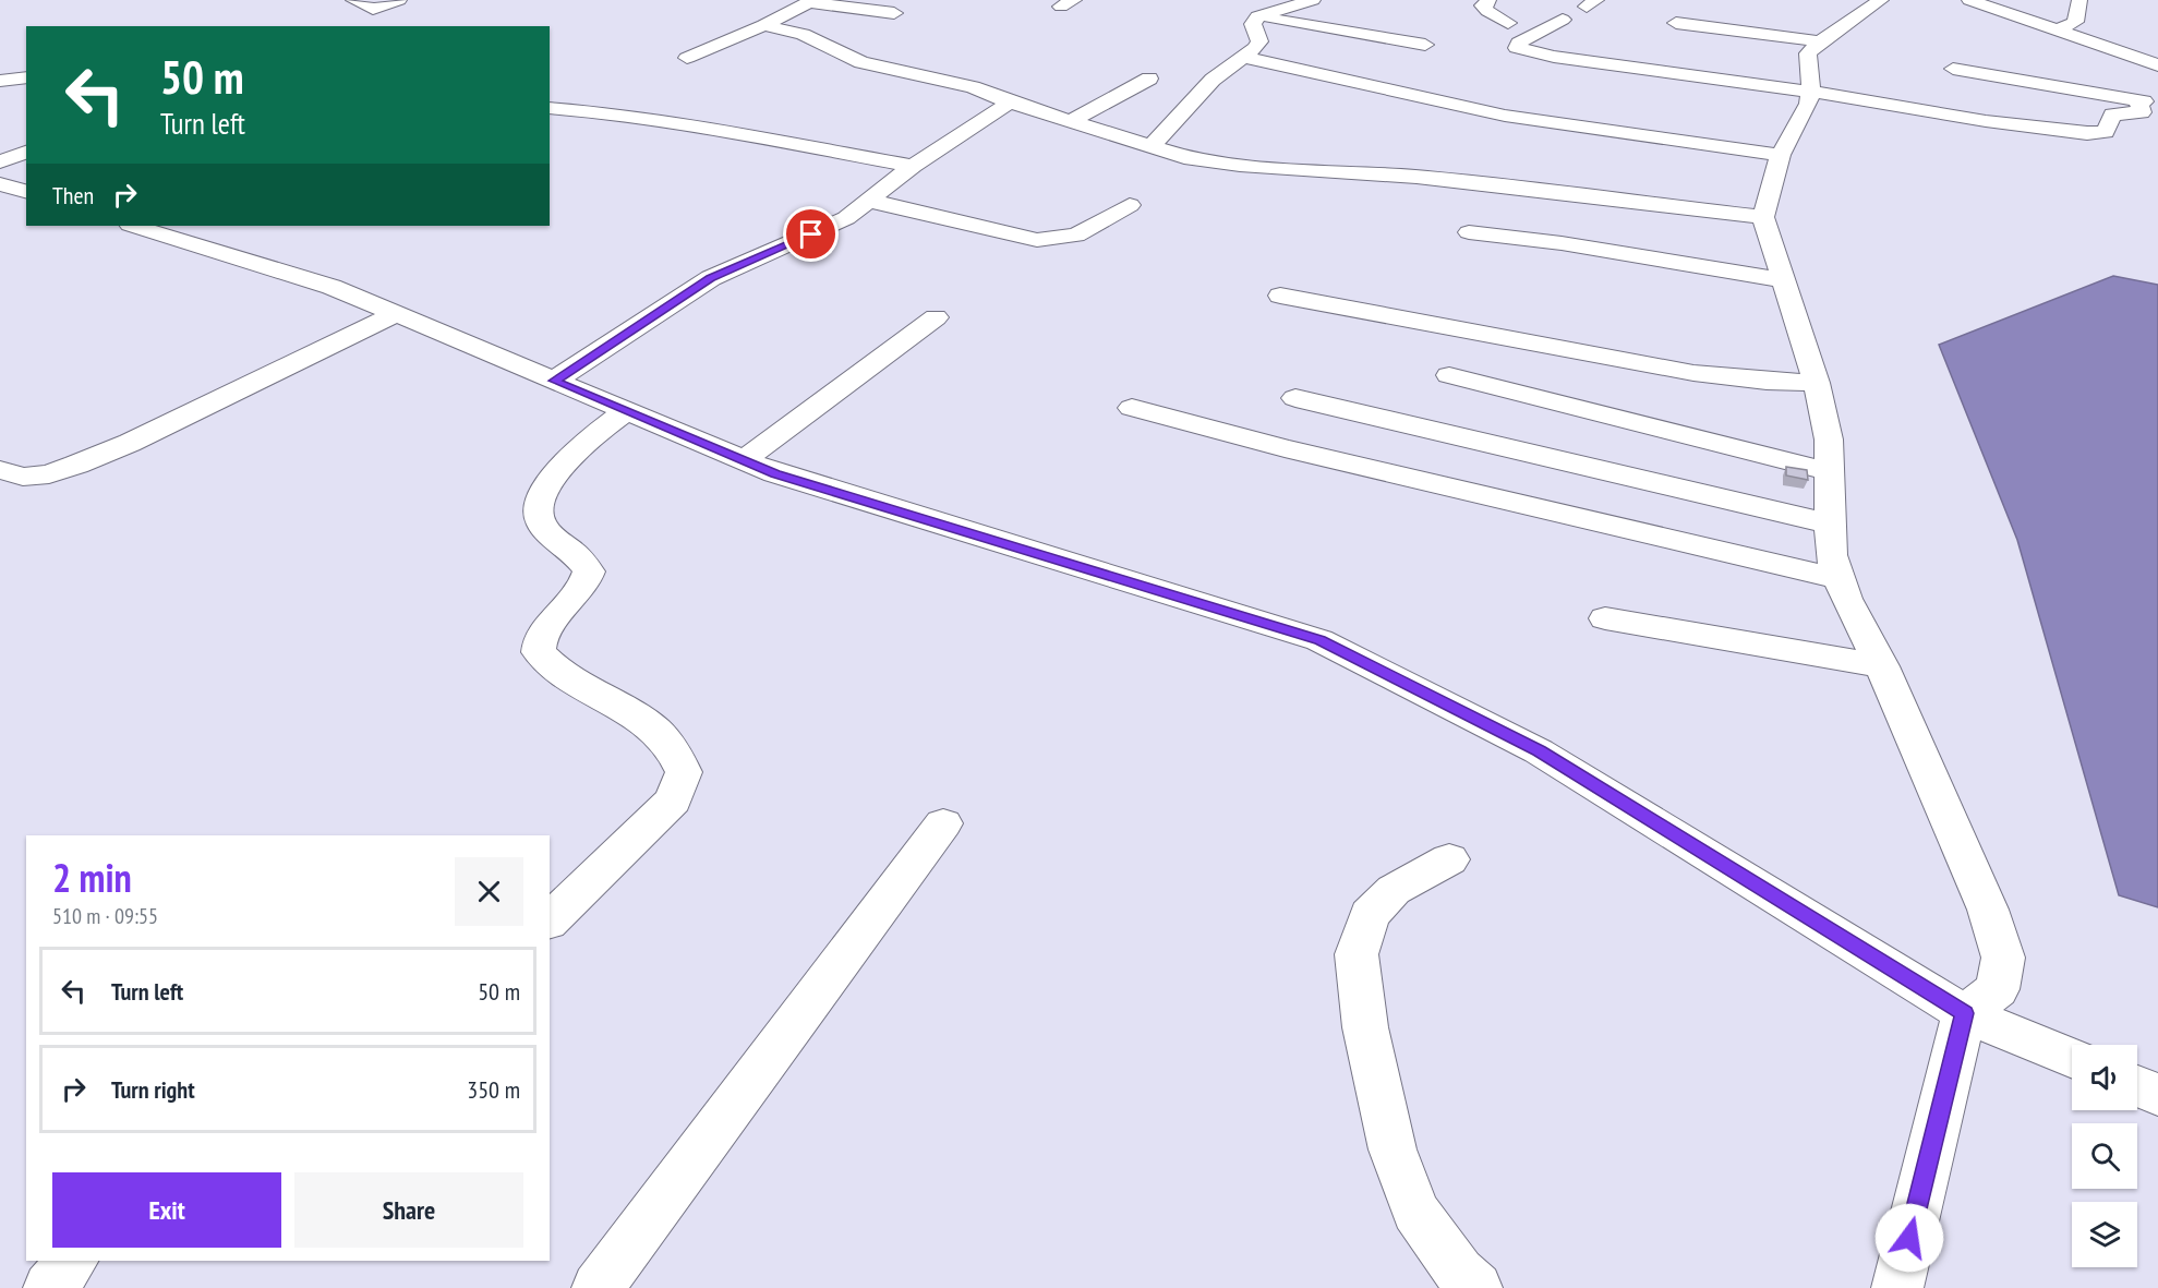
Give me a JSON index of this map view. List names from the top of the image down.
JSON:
{
  "page": {
    "turn": ["50 m", "Turn left"],
    "then": "Then",
    "heading": ["2 min", "510 m · 09:55"],
    "list": [
      {
        "name": "Turn left",
        "value": "50 m"
      },
      {
        "name": "Turn right",
        "value": "350 m"
      }
    ],
    "buttons": ["Exit", "Share"]
  }
}
